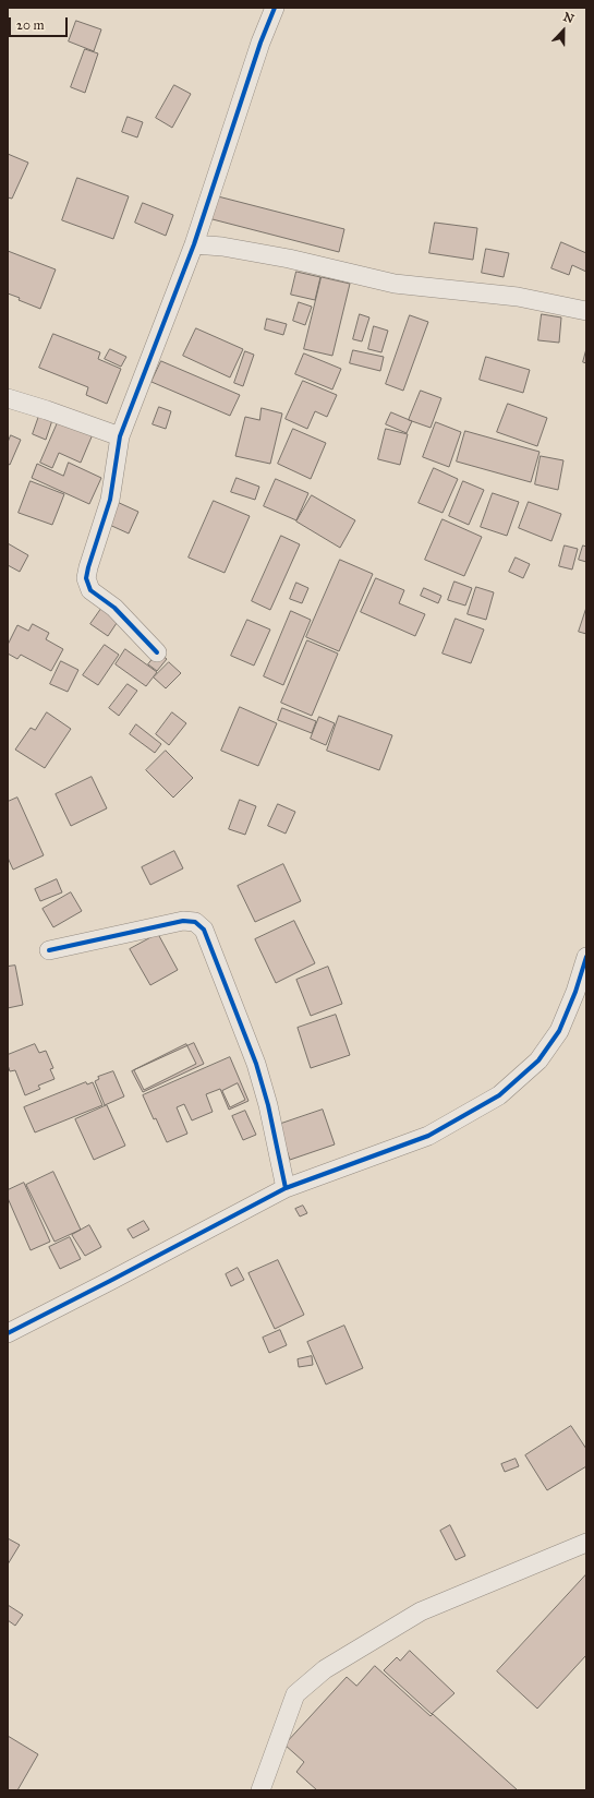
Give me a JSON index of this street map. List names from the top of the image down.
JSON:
{
  "scale_bar": "20 m",
  "north": "top"
}
